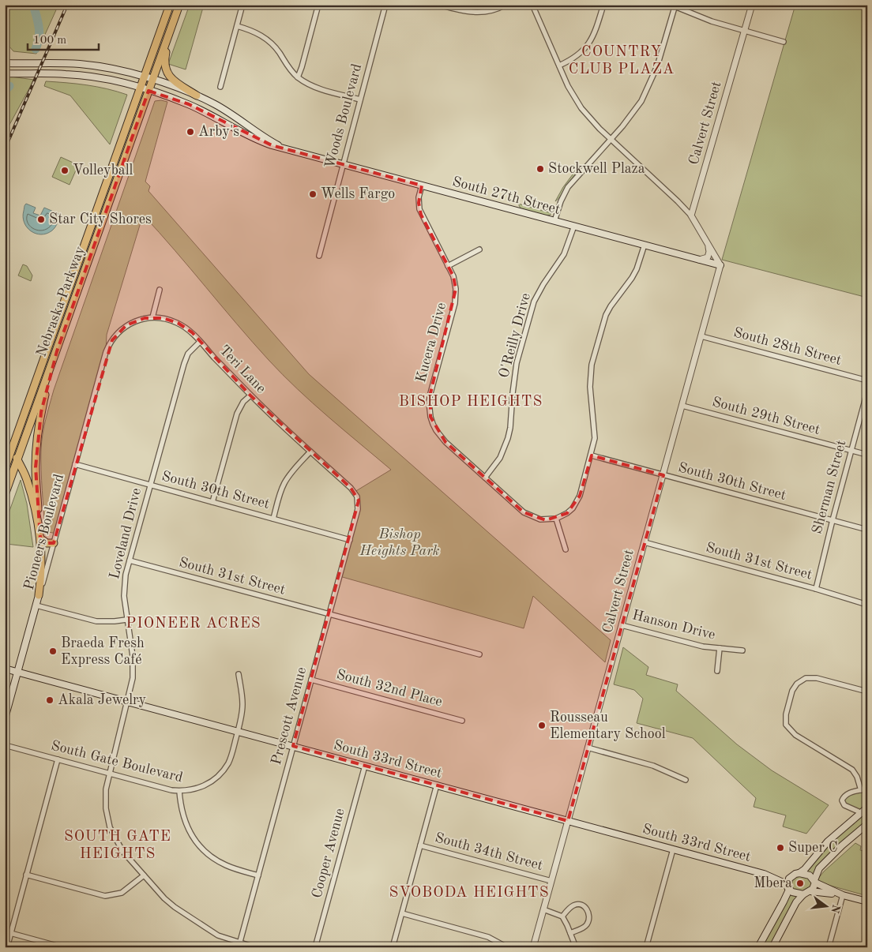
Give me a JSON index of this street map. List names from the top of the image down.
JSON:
{
  "streets": {
    "main road": [
      "South 27th Street",
      "Nebraska Parkway",
      "Pioneers Boulevard",
      "South 33rd Street"
    ],
    "street": [
      "Woods Boulevard",
      "Calvert Street",
      "O'Reilly Drive",
      "Kucera Drive",
      "South 28th Street",
      "Teri Lane",
      "South 29th Street",
      "South 30th Street",
      "Sherman Street",
      "Loveland Drive",
      "South 31st Street",
      "Hanson Drive",
      "South 32nd Place",
      "Prescott Avenue",
      "South Gate Boulevard",
      "South 34th Street",
      "Cooper Avenue"
    ]
  },
  "crossings": [
    ["Woods Boulevard", "South 27th Street"],
    ["Calvert Street", "South 27th Street"],
    ["Calvert Street", "South 28th Street"],
    ["Calvert Street", "South 29th Street"],
    ["Calvert Street", "South 30th Street"],
    ["Calvert Street", "South 31st Street"],
    ["Calvert Street", "Hanson Drive"],
    ["Calvert Street", "South 33rd Street"],
    ["Calvert Street", "South 34th Street"],
    ["South 27th Street", "Nebraska Parkway"],
    ["South 27th Street", "O'Reilly Drive"],
    ["South 27th Street", "Kucera Drive"],
    ["O'Reilly Drive", "Kucera Drive"],
    ["Teri Lane", "Pioneers Boulevard"],
    ["Teri Lane", "Loveland Drive"],
    ["Teri Lane", "Prescott Avenue"],
    ["South 29th Street", "Sherman Street"],
    ["South 30th Street", "Sherman Street"],
    ["South 30th Street", "Pioneers Boulevard"],
    ["South 30th Street", "Loveland Drive"],
    ["South 30th Street", "Prescott Avenue"],
    ["Sherman Street", "South 31st Street"],
    ["Pioneers Boulevard", "South 33rd Street"],
    ["Loveland Drive", "South 31st Street"],
    ["Loveland Drive", "Prescott Avenue"],
    ["Loveland Drive", "South 33rd Street"],
    ["Loveland Drive", "South Gate Boulevard"],
    ["South 31st Street", "Prescott Avenue"],
    ["South 32nd Place", "Prescott Avenue"],
    ["Prescott Avenue", "South 33rd Street"],
    ["South 33rd Street", "South Gate Boulevard"],
    ["South 33rd Street", "Cooper Avenue"]
  ],
  "districts": [
    "COUNTRY CLUB PLAZA",
    "BISHOP HEIGHTS",
    "PIONEER ACRES",
    "SOUTH GATE HEIGHTS",
    "SVOBODA HEIGHTS"
  ],
  "parks": ["Bishop Heights Park"],
  "places": [
    "Arby's",
    "Stockwell Plaza",
    "Volleyball",
    "Wells Fargo",
    "Star City Shores",
    "Braeda Fresh Express Café",
    "Akala Jewelry",
    "Rousseau Elementary School",
    "Super C",
    "Mbera"
  ],
  "scale_bar": "100 m",
  "north": "right"
}
